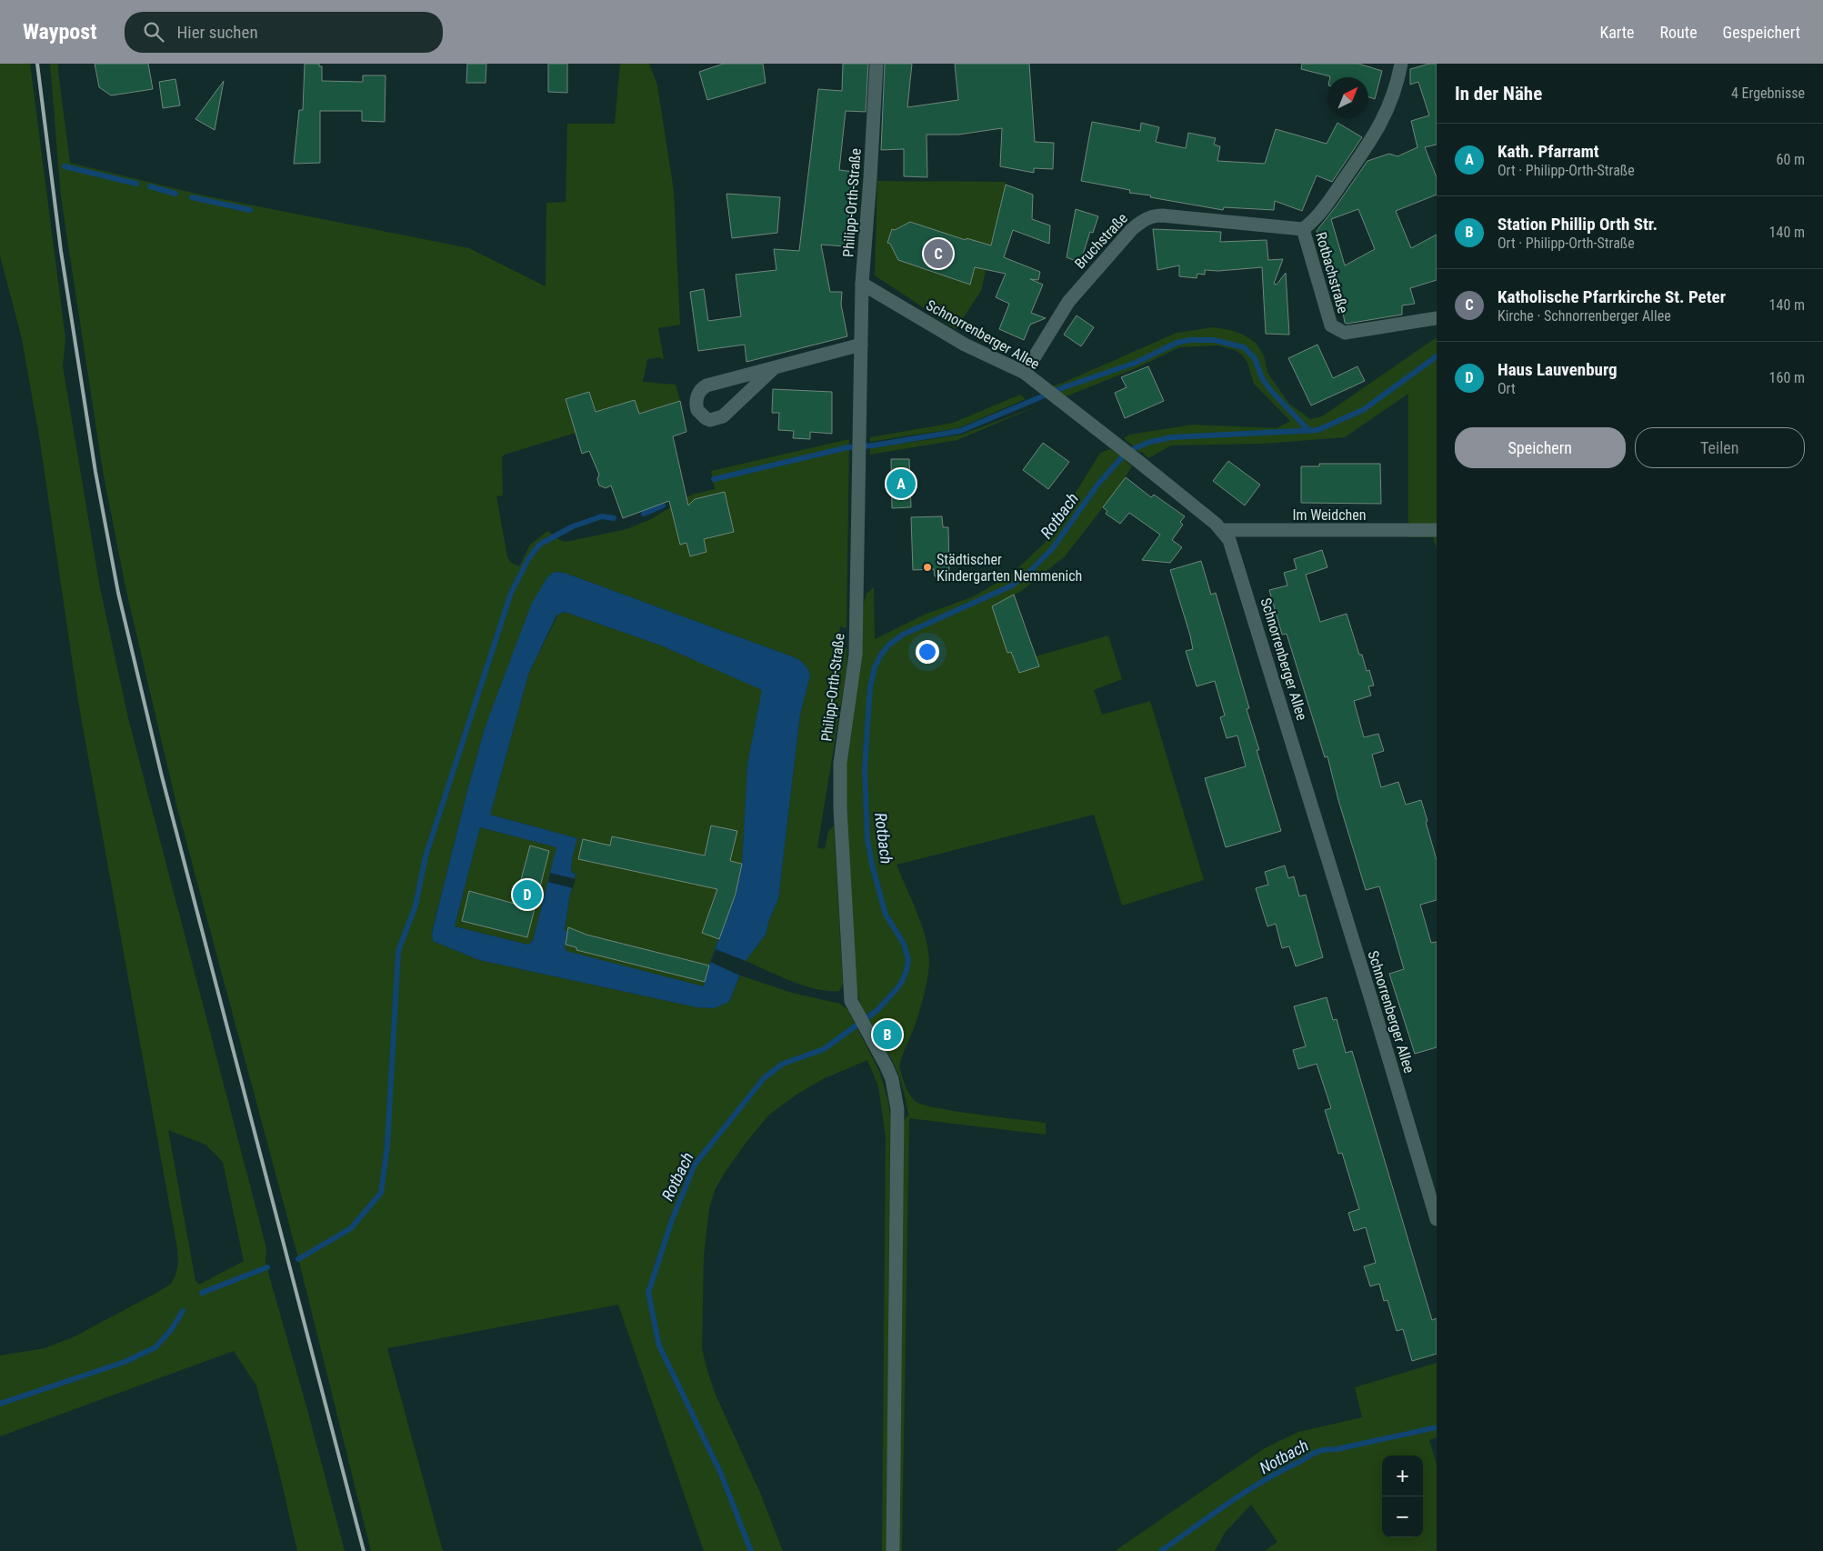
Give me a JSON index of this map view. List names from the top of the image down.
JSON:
{
  "streets": {
    "street": [
      "Philipp-Orth-Straße",
      "Bruchstraße",
      "Rotbachstraße",
      "Schnorrenberger Allee",
      "Im Weidchen"
    ]
  },
  "crossings": [
    ["Philipp-Orth-Straße", "Schnorrenberger Allee"],
    ["Bruchstraße", "Rotbachstraße"],
    ["Bruchstraße", "Schnorrenberger Allee"],
    ["Schnorrenberger Allee", "Im Weidchen"]
  ],
  "water": ["Rotbach", "Notbach"],
  "places": ["Städtischer Kindergarten Nemmenich"],
  "north": "top right",
  "page": {
    "header": "Waypost",
    "search": "Hier suchen",
    "nav": ["Karte", "Route", "Gespeichert"],
    "heading": ["In der Nähe", "4 Ergebnisse"],
    "list": [
      {
        "mark": "A",
        "name": "Kath. Pfarramt",
        "note": "Ort · Philipp-Orth-Straße",
        "value": "60 m"
      },
      {
        "mark": "B",
        "name": "Station Phillip Orth Str.",
        "note": "Ort · Philipp-Orth-Straße",
        "value": "140 m"
      },
      {
        "mark": "C",
        "name": "Katholische Pfarrkirche St. Peter",
        "note": "Kirche · Schnorrenberger Allee",
        "value": "140 m"
      },
      {
        "mark": "D",
        "name": "Haus Lauvenburg",
        "note": "Ort",
        "value": "160 m"
      }
    ],
    "pins": [
      "C",
      "A",
      "D",
      "B"
    ],
    "buttons": ["Speichern", "Teilen"],
    "map_buttons": ["+", "−"]
  }
}
